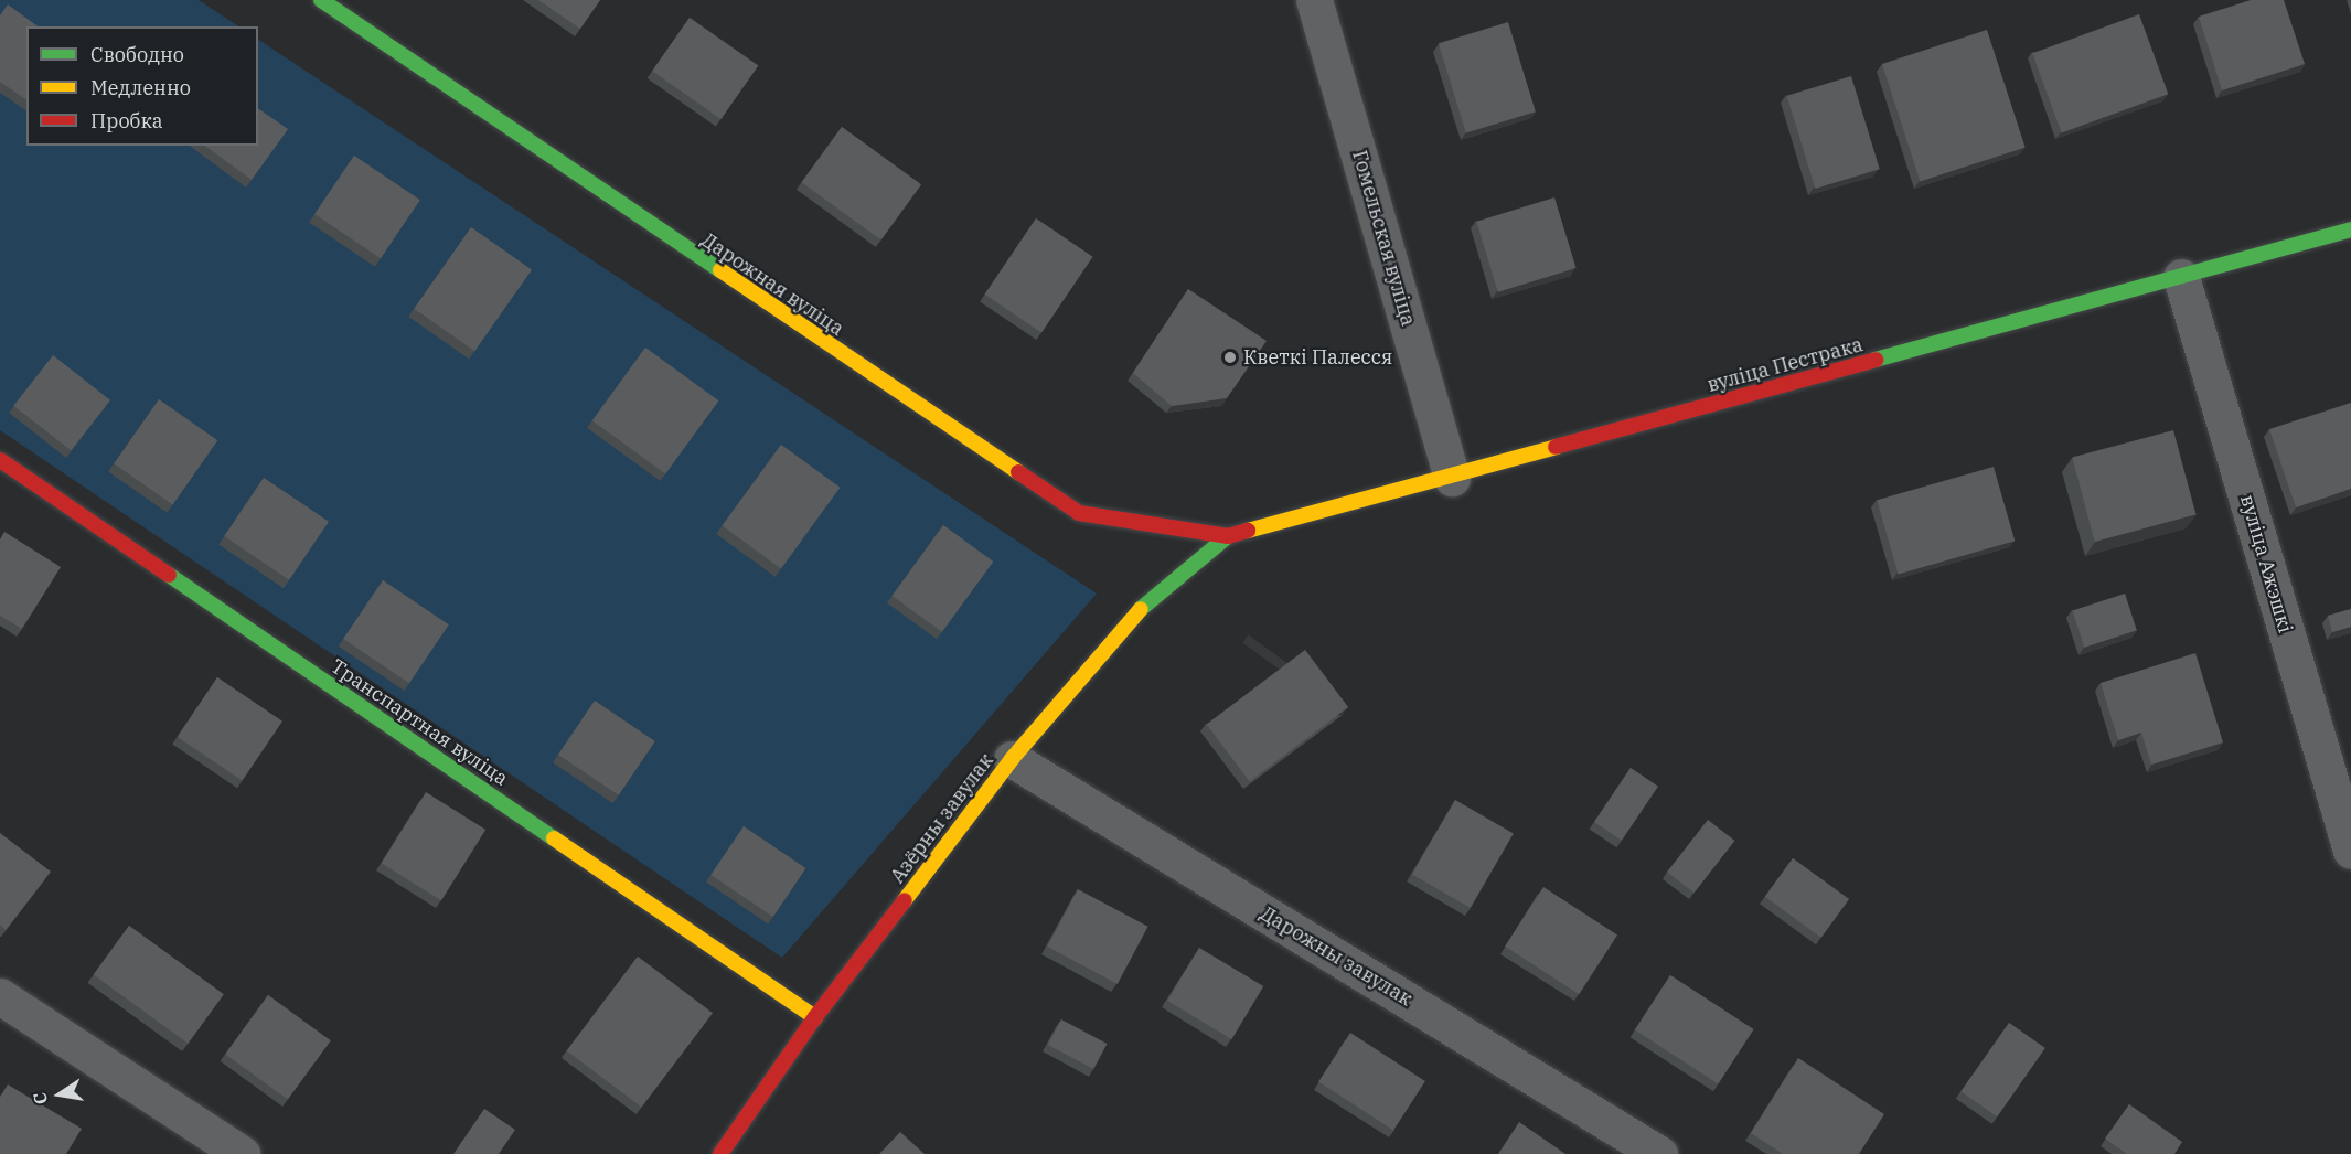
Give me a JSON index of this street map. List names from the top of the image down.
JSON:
{
  "streets": {
    "street": [
      "Гомельская вуліца",
      "Дарожная вуліца",
      "вуліца Пестрака",
      "вуліца Ажэшкі",
      "Транспартная вуліца",
      "Азёрны завулак",
      "Дарожны завулак"
    ]
  },
  "crossings": [
    ["Гомельская вуліца", "вуліца Пестрака"],
    ["Дарожная вуліца", "вуліца Пестрака"],
    ["Дарожная вуліца", "Азёрны завулак"],
    ["вуліца Пестрака", "вуліца Ажэшкі"],
    ["вуліца Пестрака", "Азёрны завулак"],
    ["Транспартная вуліца", "Азёрны завулак"],
    ["Азёрны завулак", "Дарожны завулак"]
  ],
  "places": ["Кветкі Палесся"],
  "legend": ["Свободно", "Медленно", "Пробка"],
  "north": "left"
}
